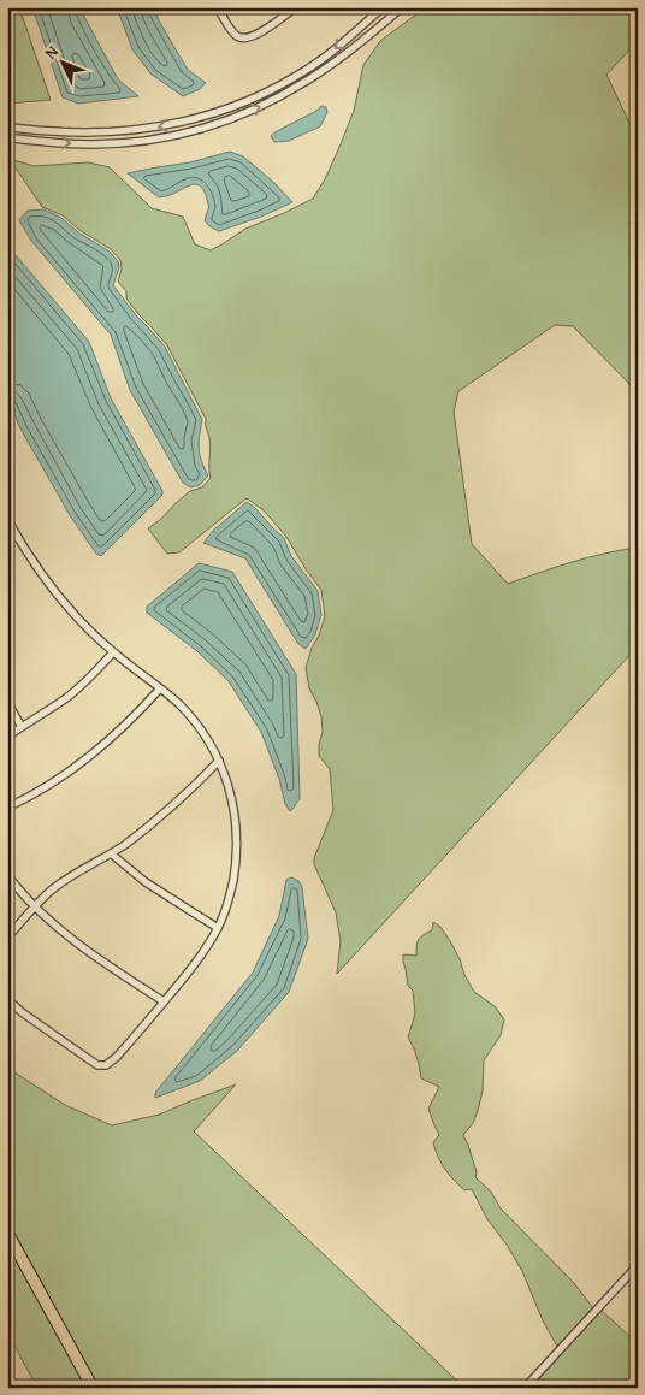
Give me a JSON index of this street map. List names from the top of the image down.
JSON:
{
  "north": "top left"
}
